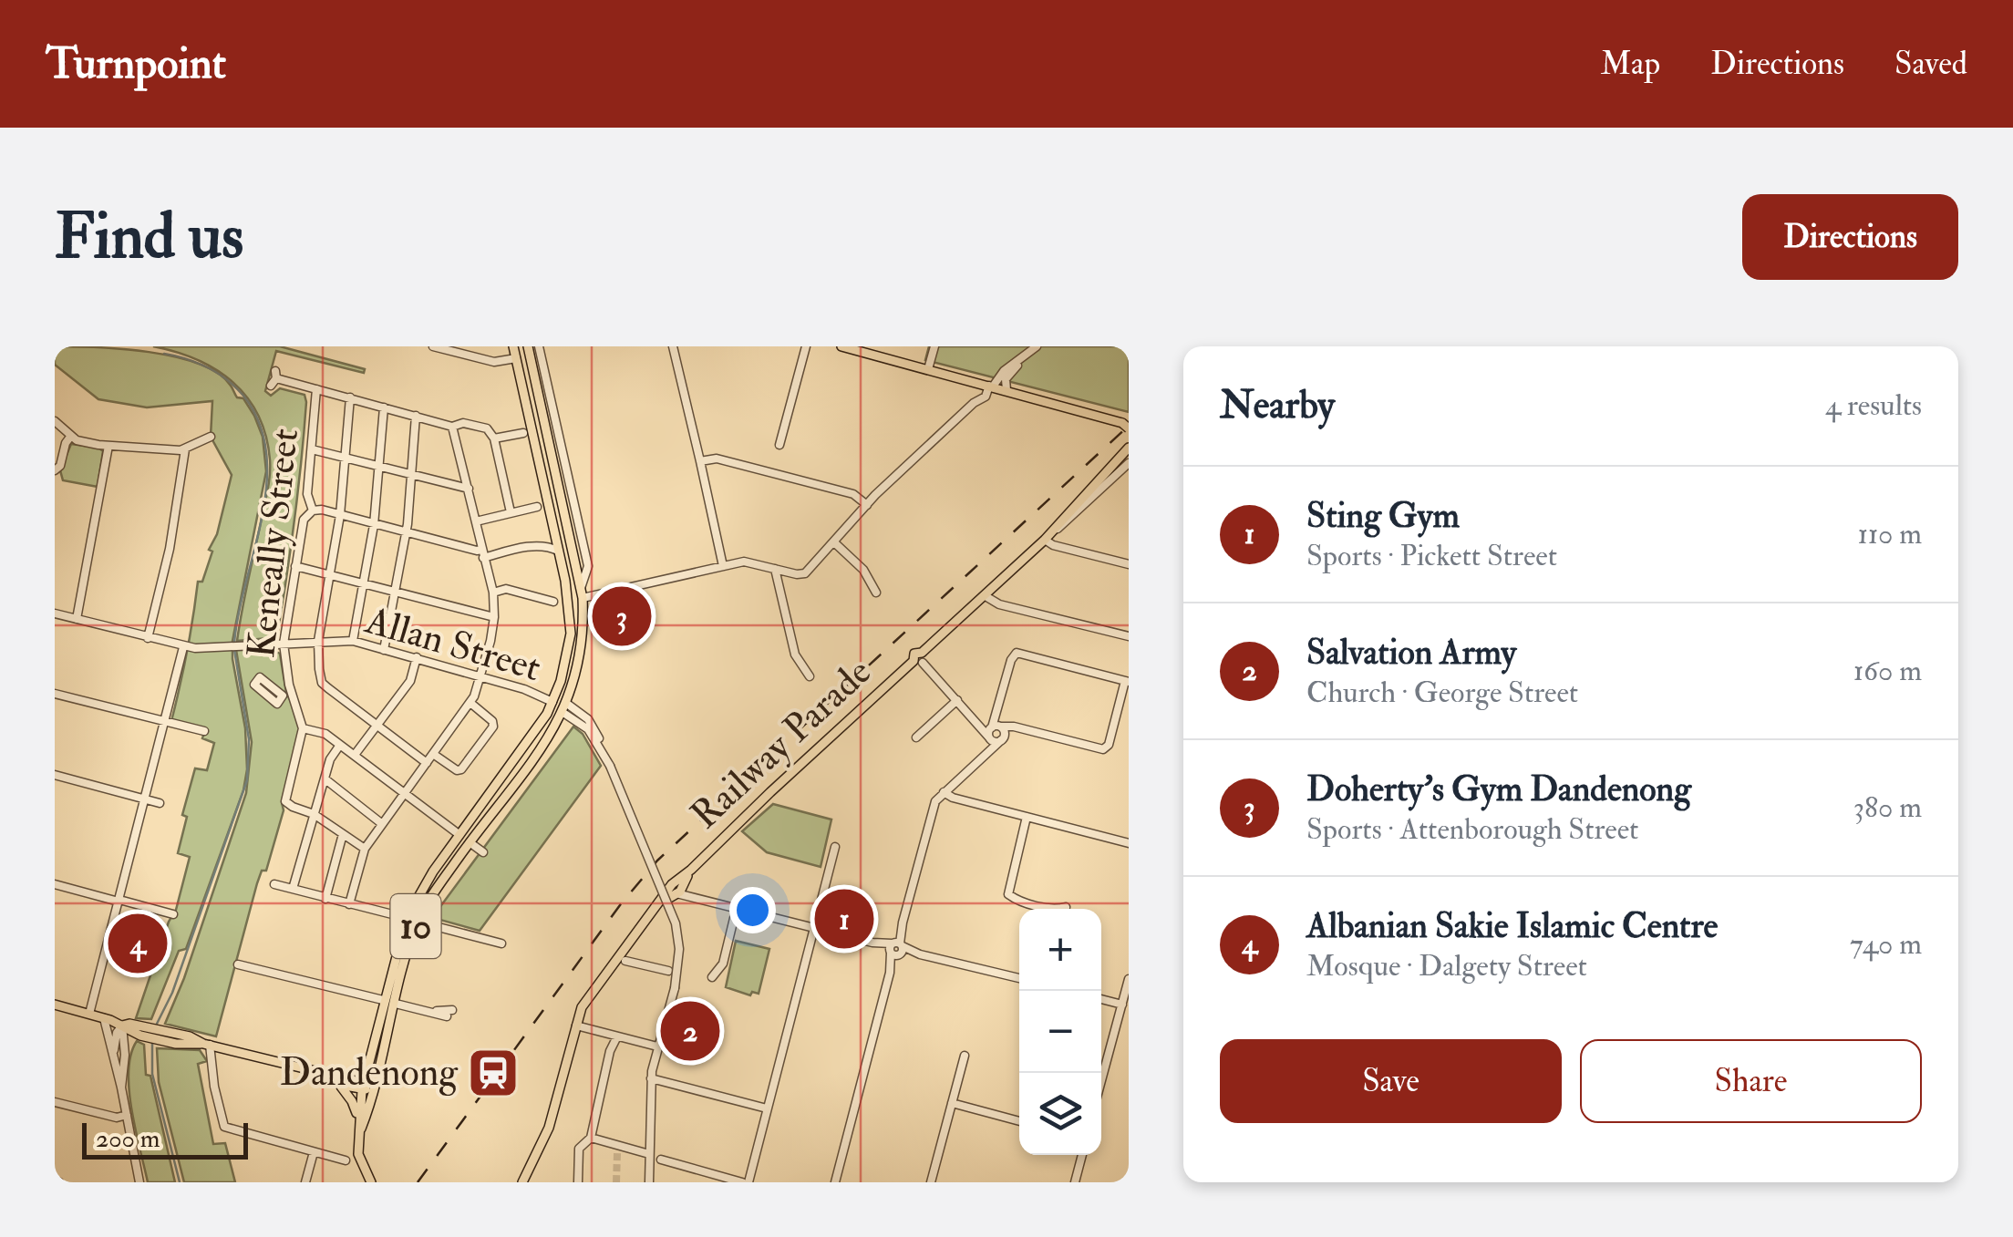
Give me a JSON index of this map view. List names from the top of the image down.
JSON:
{
  "streets": {
    "main road": ["Railway Parade", "10"],
    "street": ["Keneally Street", "Allan Street"]
  },
  "crossings": [
    ["Keneally Street", "Allan Street"],
    ["Allan Street", "10"]
  ],
  "places": {
    "station": ["Dandenong"]
  },
  "scale_bar": "200 m",
  "page": {
    "header": "Turnpoint",
    "nav": ["Map", "Directions", "Saved"],
    "buttons": [
      "Directions",
      ["Save", "Share"]
    ],
    "title": "Find us",
    "heading": ["Nearby", "4 results"],
    "list": [
      {
        "mark": "1",
        "name": "Sting Gym",
        "note": "Sports · Pickett Street",
        "value": "110 m"
      },
      {
        "mark": "2",
        "name": "Salvation Army",
        "note": "Church · George Street",
        "value": "160 m"
      },
      {
        "mark": "3",
        "name": "Doherty's Gym Dandenong",
        "note": "Sports · Attenborough Street",
        "value": "380 m"
      },
      {
        "mark": "4",
        "name": "Albanian Sakie Islamic Centre",
        "note": "Mosque · Dalgety Street",
        "value": "740 m"
      }
    ],
    "pins": [
      "3",
      "1",
      "4",
      "2"
    ],
    "map_buttons": ["+", "−"],
    "scale": "200 m"
  }
}
